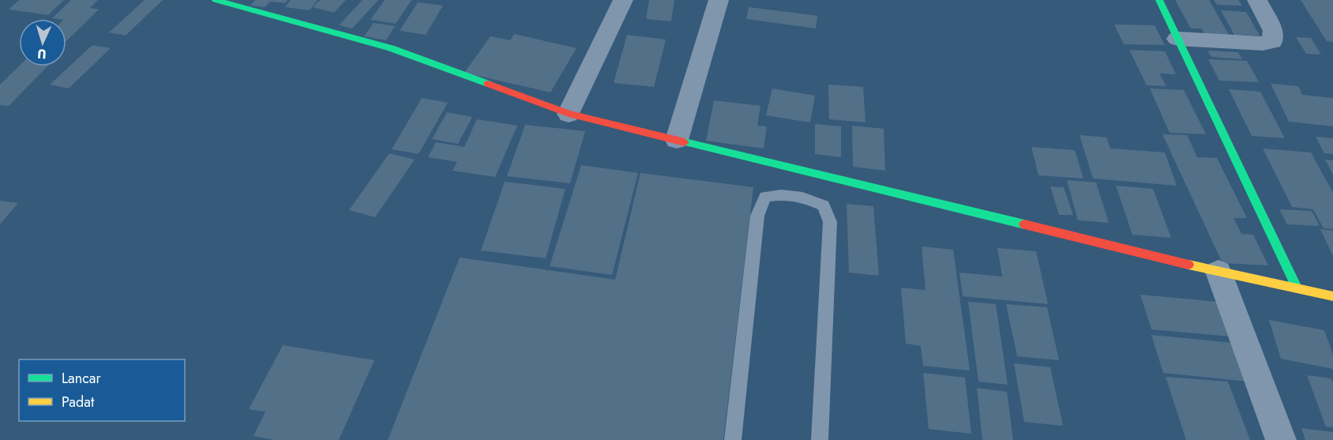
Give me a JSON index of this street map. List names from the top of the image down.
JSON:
{
  "legend": ["Lancar", "Padat"],
  "north": "bottom"
}
